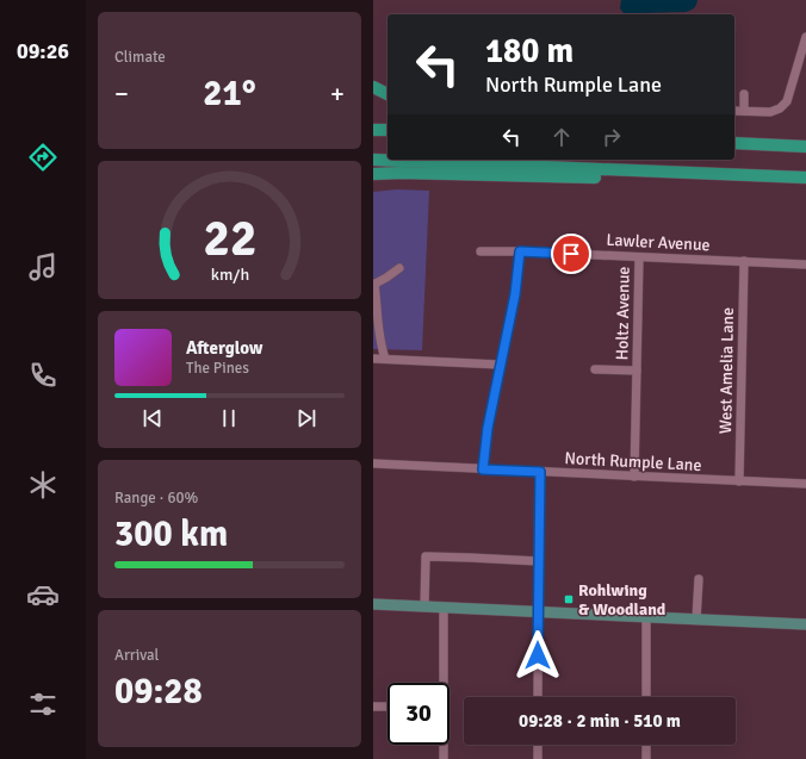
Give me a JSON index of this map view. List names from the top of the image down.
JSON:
{
  "streets": {
    "street": [
      "Lawler Avenue",
      "Holtz Avenue",
      "West Amelia Lane",
      "North Rumple Lane"
    ]
  },
  "crossings": [
    ["Lawler Avenue", "Holtz Avenue"],
    ["Lawler Avenue", "West Amelia Lane"],
    ["Holtz Avenue", "North Rumple Lane"],
    ["West Amelia Lane", "North Rumple Lane"]
  ],
  "places": {
    "transit": ["Rohlwing & Woodland"]
  },
  "page": {
    "tabs": "09:26",
    "tile": [
      "Climate",
      ["Range · 60%", "300 km"],
      ["Arrival", "09:28"]
    ],
    "turn": ["180 m", "North Rumple Lane"],
    "heat": ["−", "21°", "+"],
    "song": ["Afterglow", "The Pines"],
    "limit": "30",
    "trip": "09:28 · 2 min · 510 m",
    "gauge": ["22", "km/h"]
  }
}
